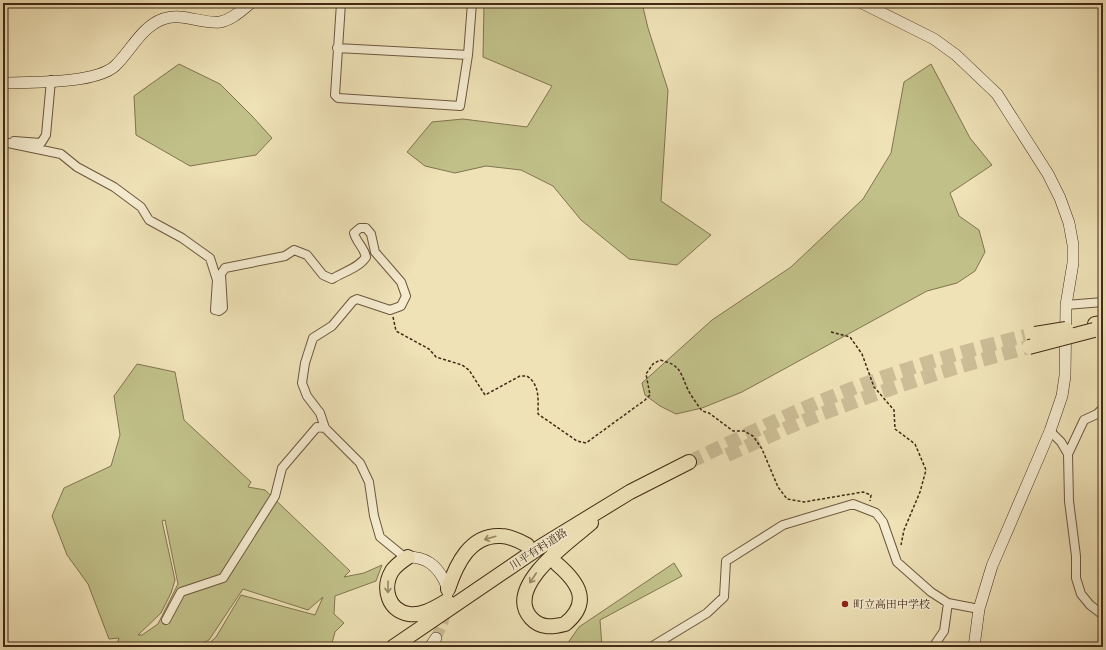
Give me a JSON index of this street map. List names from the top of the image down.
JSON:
{
  "streets": {
    "highway": ["川平有料道路"]
  },
  "places": ["町立高田中学校"]
}
